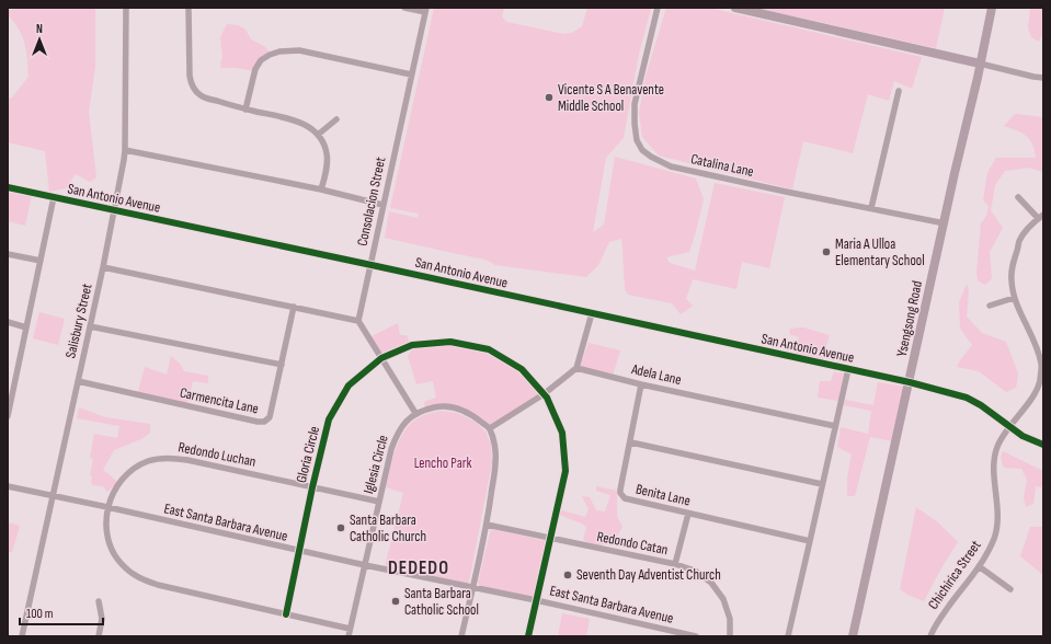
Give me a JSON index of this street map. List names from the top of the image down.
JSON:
{
  "streets": {
    "main road": ["Ysengsong Road"],
    "street": [
      "Catalina Lane",
      "San Antonio Avenue",
      "Consolacion Street",
      "Salisbury Street",
      "Adela Lane",
      "Carmencita Lane",
      "Redondo Luchan",
      "Gloria Circle",
      "Iglesia Circle",
      "Benita Lane",
      "East Santa Barbara Avenue",
      "Redondo Catan",
      "Chichirica Street"
    ]
  },
  "crossings": [
    ["Catalina Lane", "Ysengsong Road"],
    ["San Antonio Avenue", "Consolacion Street"],
    ["San Antonio Avenue", "Ysengsong Road"],
    ["San Antonio Avenue", "Salisbury Street"],
    ["San Antonio Avenue", "Chichirica Street"],
    ["Salisbury Street", "Carmencita Lane"],
    ["Salisbury Street", "East Santa Barbara Avenue"],
    ["Adela Lane", "Benita Lane"],
    ["Redondo Luchan", "Gloria Circle"],
    ["Redondo Luchan", "Iglesia Circle"],
    ["Redondo Luchan", "East Santa Barbara Avenue"],
    ["Gloria Circle", "East Santa Barbara Avenue"],
    ["Gloria Circle", "Redondo Catan"],
    ["Iglesia Circle", "East Santa Barbara Avenue"]
  ],
  "districts": ["DEDEDO"],
  "parks": ["Lencho Park"],
  "places": [
    "Vicente S A Benavente Middle School",
    "Maria A Ulloa Elementary School",
    "Santa Barbara Catholic Church",
    "Seventh Day Adventist Church",
    "Santa Barbara Catholic School"
  ],
  "scale_bar": "100 m",
  "north": "top"
}
